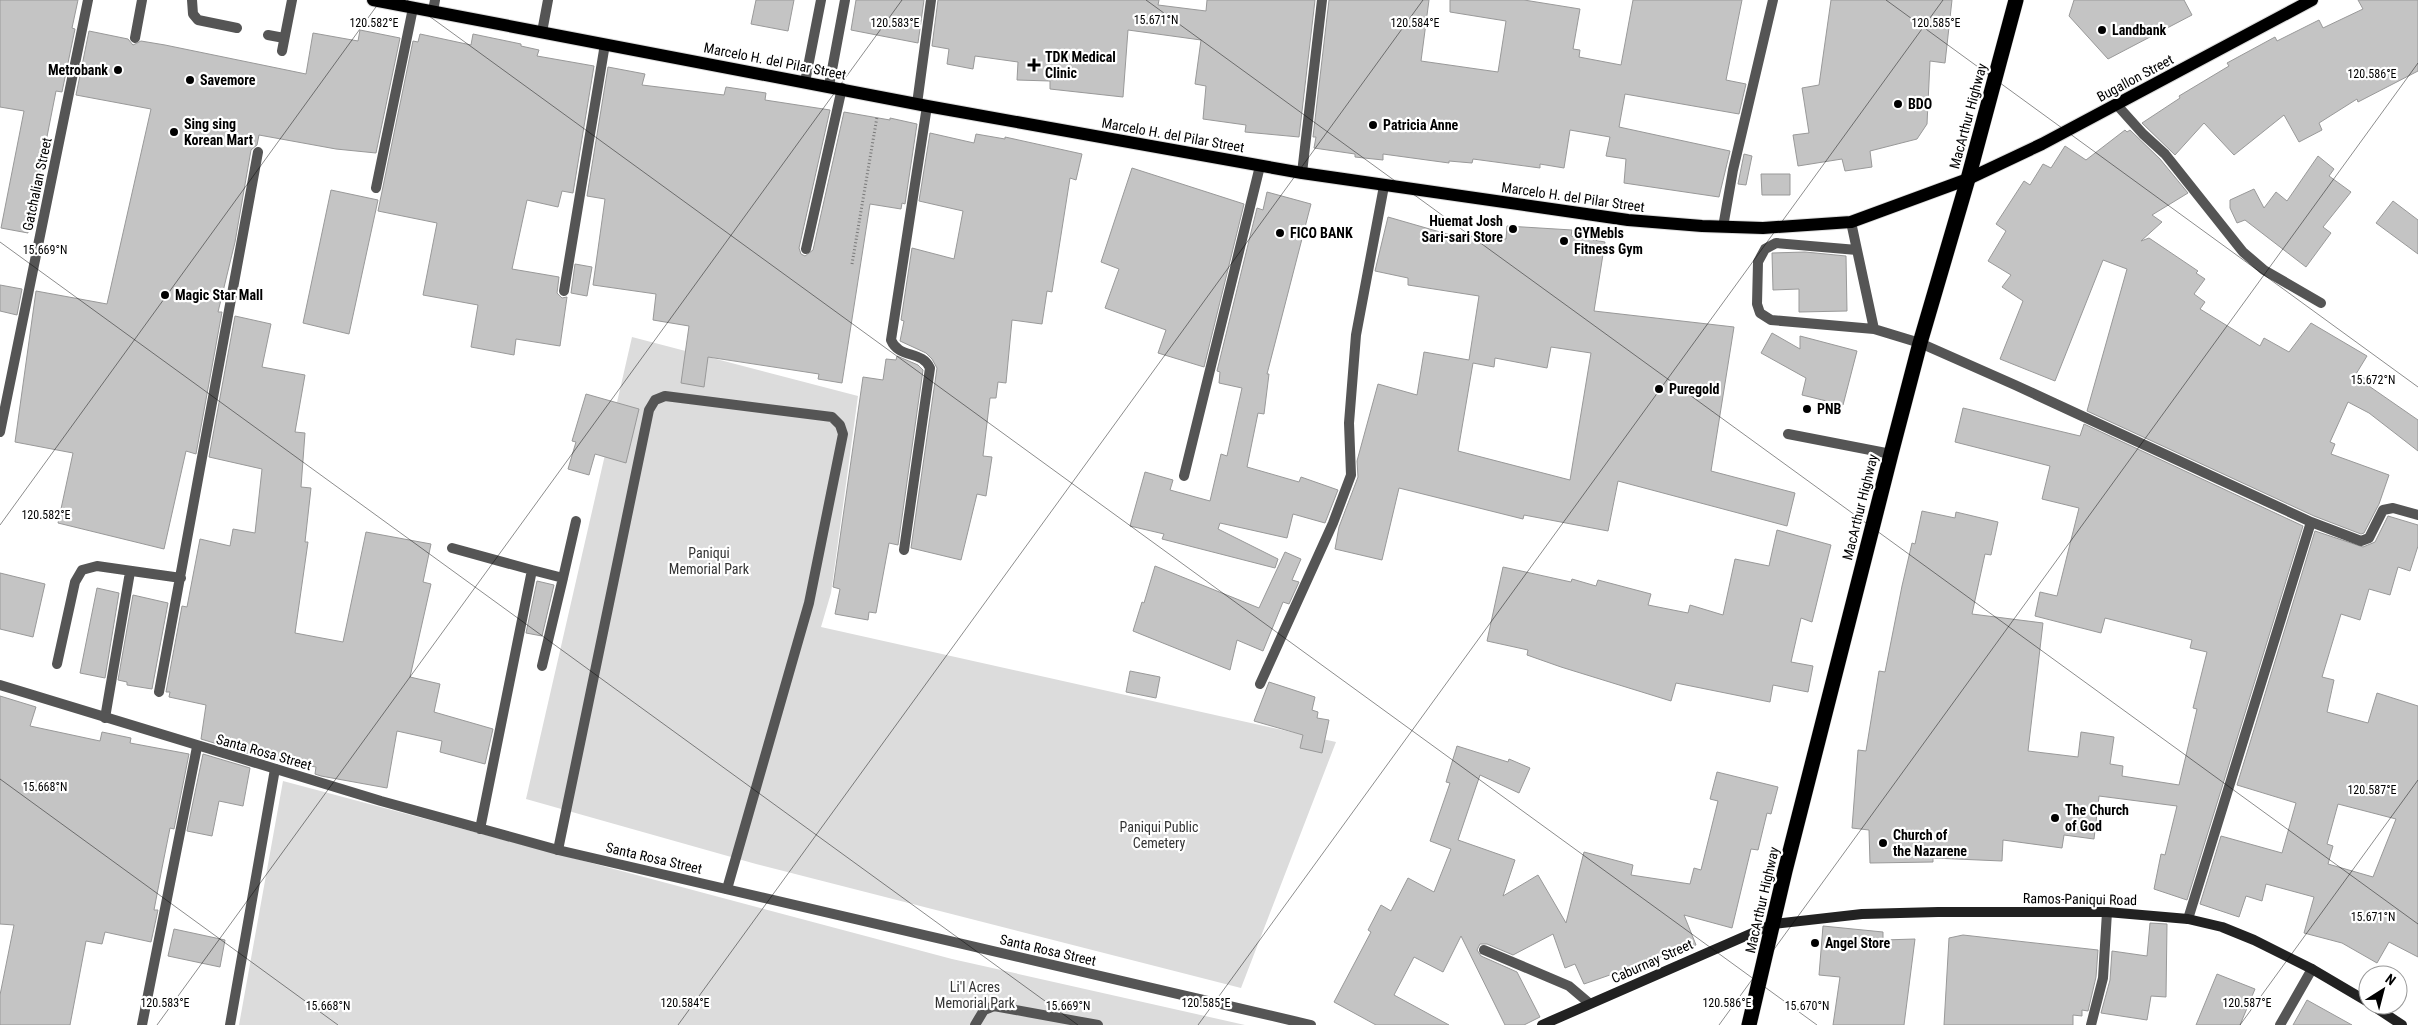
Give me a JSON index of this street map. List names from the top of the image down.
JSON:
{
  "streets": {
    "highway": ["MacArthur Highway"],
    "main road": [
      "Marcelo H. del Pilar Street",
      "Bugallon Street",
      "Ramos-Paniqui Road",
      "Caburnay Street"
    ],
    "street": ["Gatchalian Street", "Santa Rosa Street"]
  },
  "crossings": [
    ["Marcelo H. del Pilar Street", "Bugallon Street"],
    ["Marcelo H. del Pilar Street", "MacArthur Highway"],
    ["Bugallon Street", "MacArthur Highway"],
    ["MacArthur Highway", "Ramos-Paniqui Road"],
    ["MacArthur Highway", "Caburnay Street"],
    ["Ramos-Paniqui Road", "Caburnay Street"]
  ],
  "parks": ["Paniqui Memorial Park", "Paniqui Public Cemetery", "Li'l Acres Memorial Park"],
  "places": {
    "other": [
      "Landbank",
      "Metrobank",
      "Savemore",
      "BDO",
      "Patricia Anne",
      "Sing sing Korean Mart",
      "Huemat Josh Sari-sari Store",
      "FICO BANK",
      "GYMebls Fitness Gym",
      "Magic Star Mall",
      "Puregold",
      "PNB",
      "The Church of God",
      "Church of the Nazarene",
      "Angel Store"
    ],
    "health": ["TDK Medical Clinic"]
  },
  "north": "top right",
  "coordinates": [
    "15.671°N",
    "120.582°E",
    "120.583°E",
    "120.584°E",
    "120.585°E",
    "120.586°E",
    "15.669°N",
    "15.672°N",
    "15.668°N",
    "120.587°E",
    "15.670°N"
  ]
}
